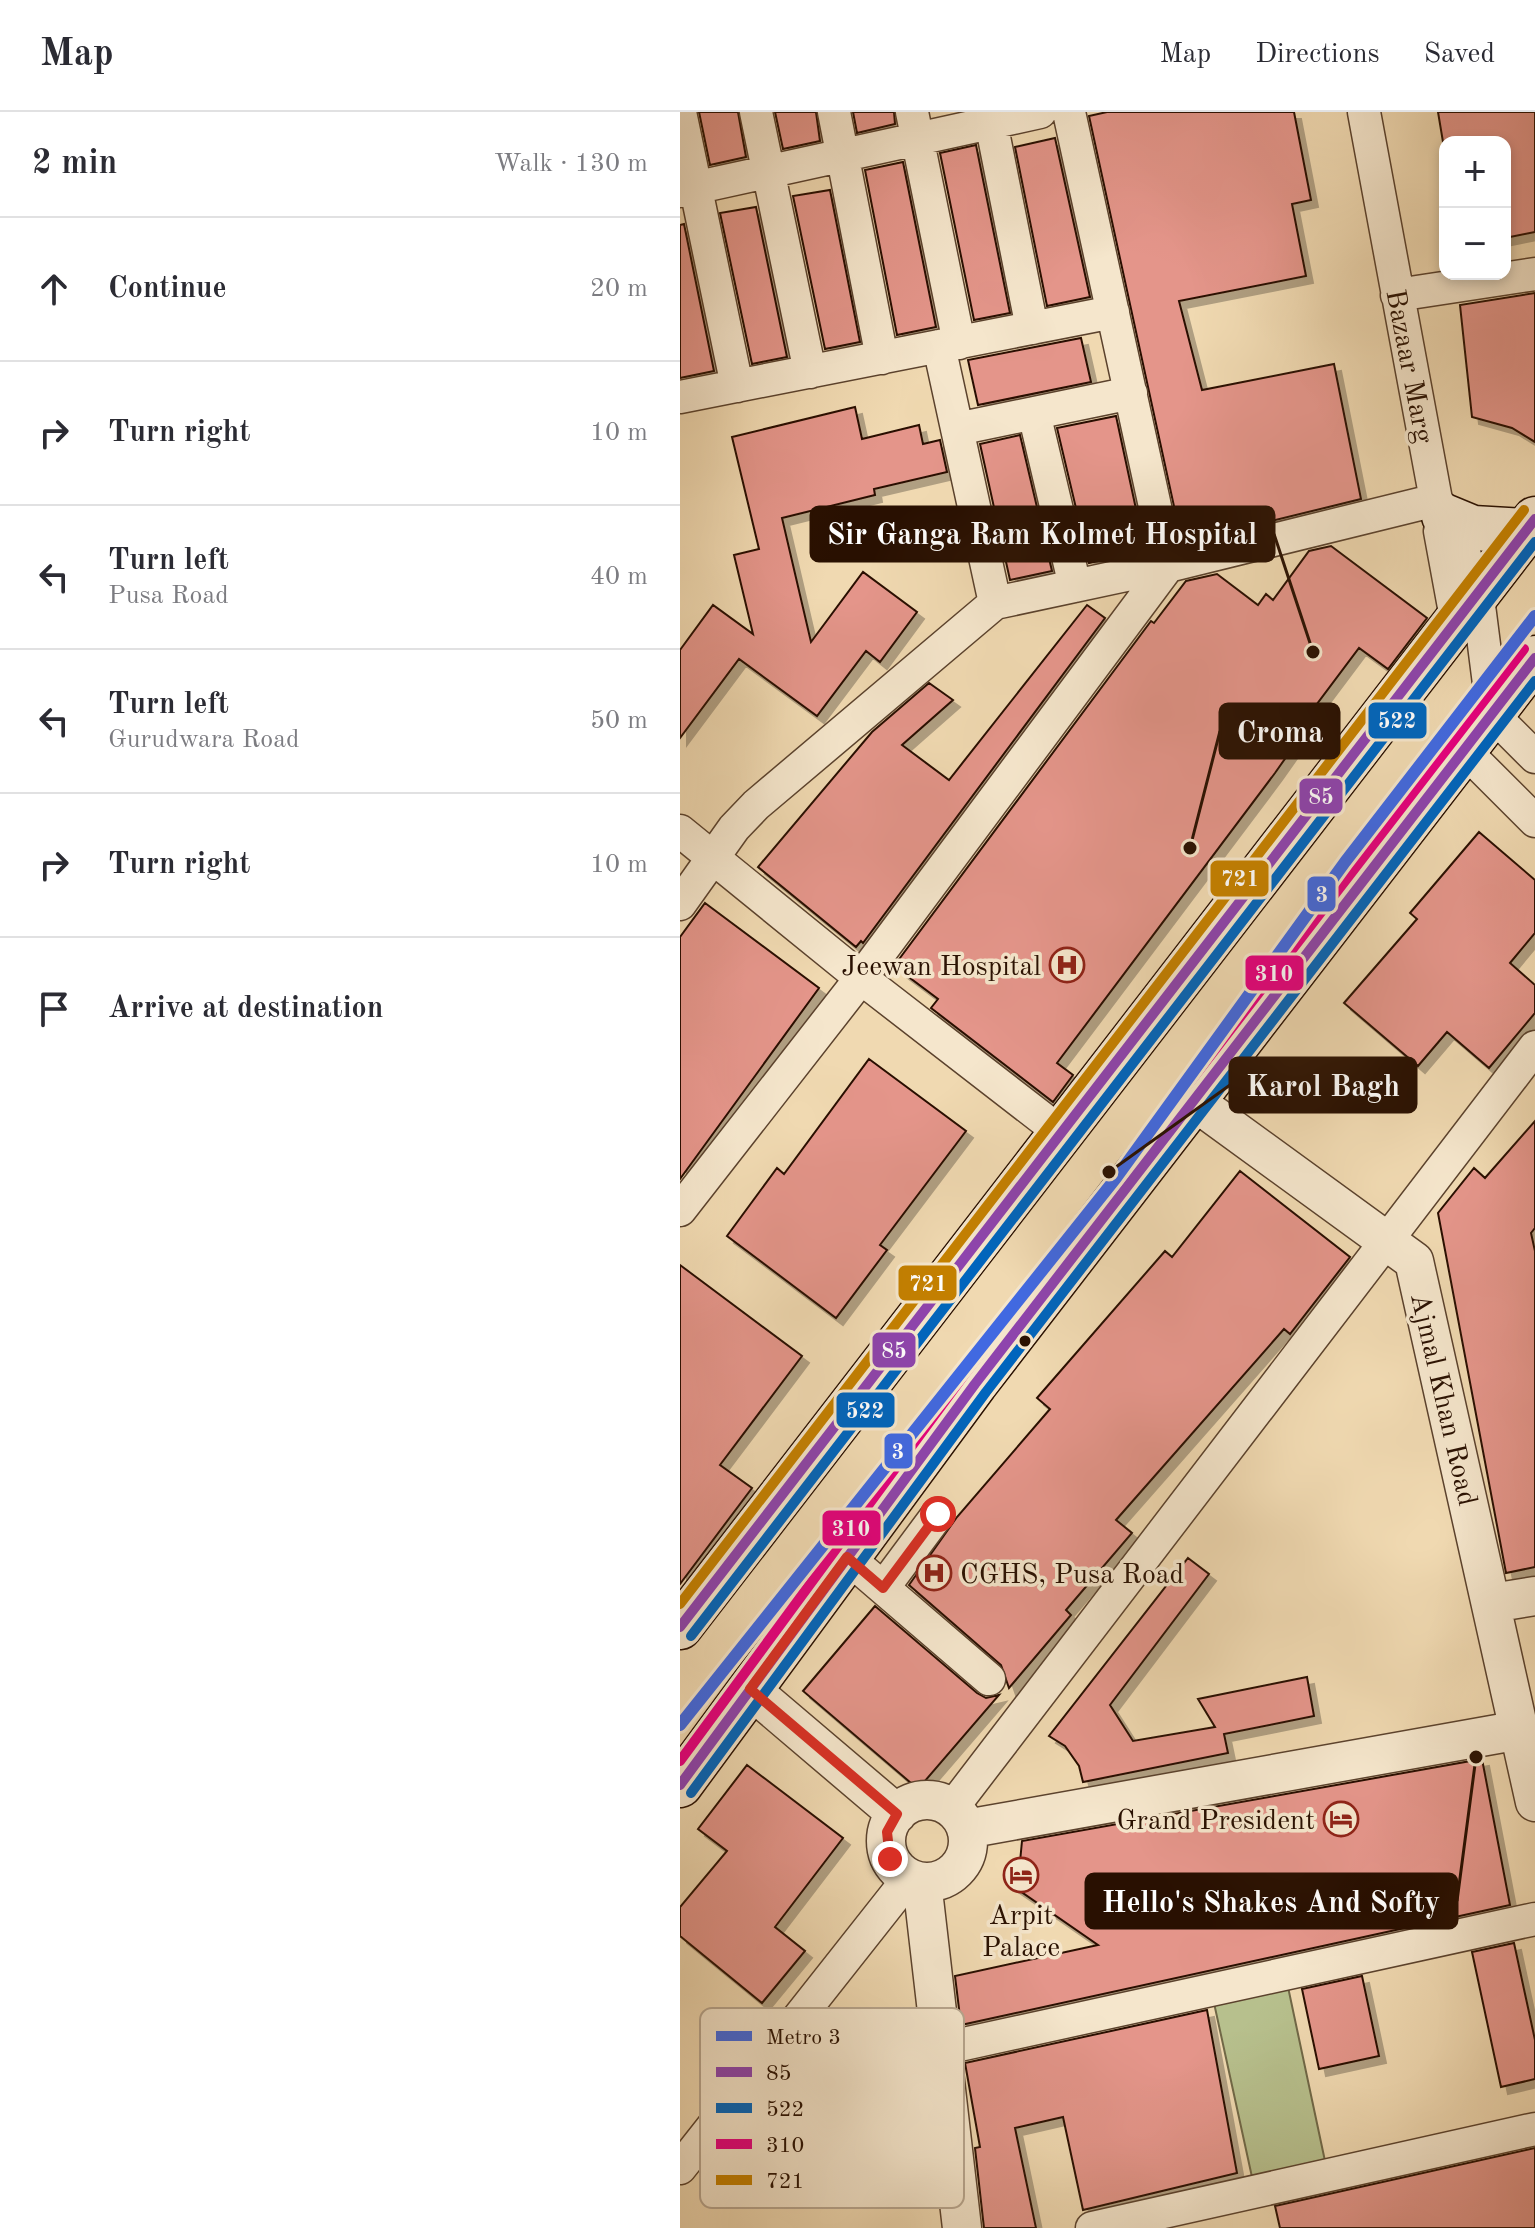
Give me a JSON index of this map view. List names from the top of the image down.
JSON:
{
  "streets": {
    "street": ["Bazaar Marg", "Ajmal Khan Road"]
  },
  "places": {
    "other": [
      "Sir Ganga Ram Kolmet Hospital",
      "Croma",
      "Karol Bagh",
      "Hello's Shakes And Softy"
    ],
    "hospital": ["Jeewan Hospital", "CGHS, Pusa Road"],
    "hotel": ["Grand President", "Arpit Palace"]
  },
  "lines": [
    "transit line 721",
    "transit line 85",
    "transit line 522",
    "metro line 3",
    "transit line 310"
  ],
  "legend": [
    "Metro 3",
    "85",
    "522",
    "310",
    "721"
  ],
  "page": {
    "header": "Map",
    "nav": ["Map", "Directions", "Saved"],
    "heading": ["2 min", "Walk · 130 m"],
    "map_buttons": ["+", "−"],
    "list": [
      ["Continue", "20 m"],
      ["Turn right", "10 m"],
      ["Turn left", "Pusa Road", "40 m"],
      ["Turn left", "Gurudwara Road", "50 m"],
      ["Turn right", "10 m"],
      "Arrive at destination"
    ]
  }
}
